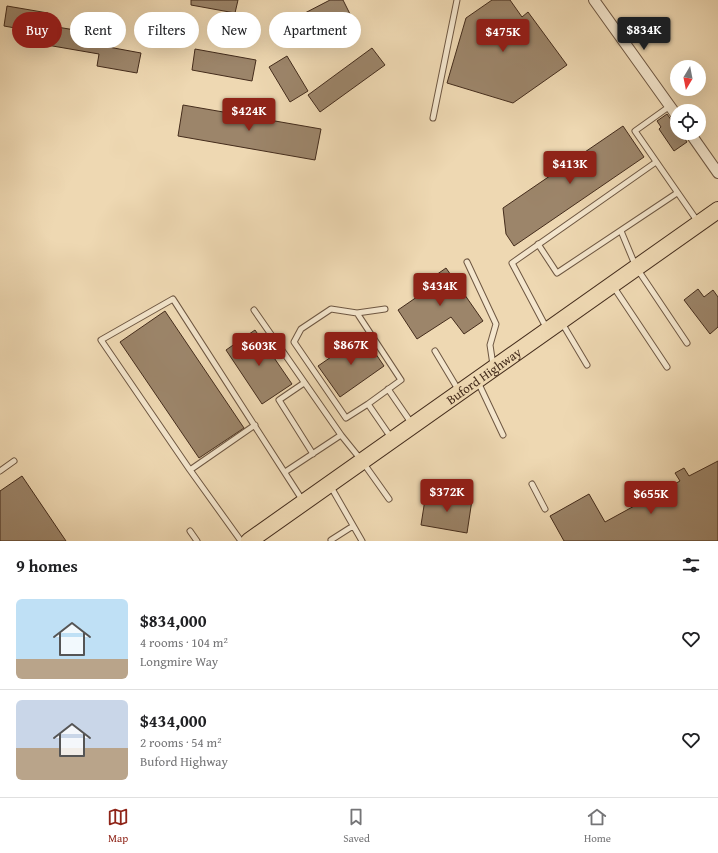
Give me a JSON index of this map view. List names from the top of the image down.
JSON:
{
  "streets": {
    "main road": ["Buford Highway"]
  },
  "north": "bottom",
  "page": {
    "chip": [
      "Buy",
      "Rent",
      "Filters",
      "New",
      "Apartment"
    ],
    "price": [
      "$834K",
      "$475K",
      "$424K",
      "$413K",
      "$434K",
      "$867K",
      "$603K",
      "$372K",
      "$655K"
    ],
    "heading": "9 homes",
    "list": [
      {
        "name": "$834,000",
        "note": "4 rooms · 104 m² · Longmire Way"
      },
      {
        "name": "$434,000",
        "note": "2 rooms · 54 m² · Buford Highway"
      }
    ],
    "tabs": ["Map", "Saved", "Home"]
  }
}
